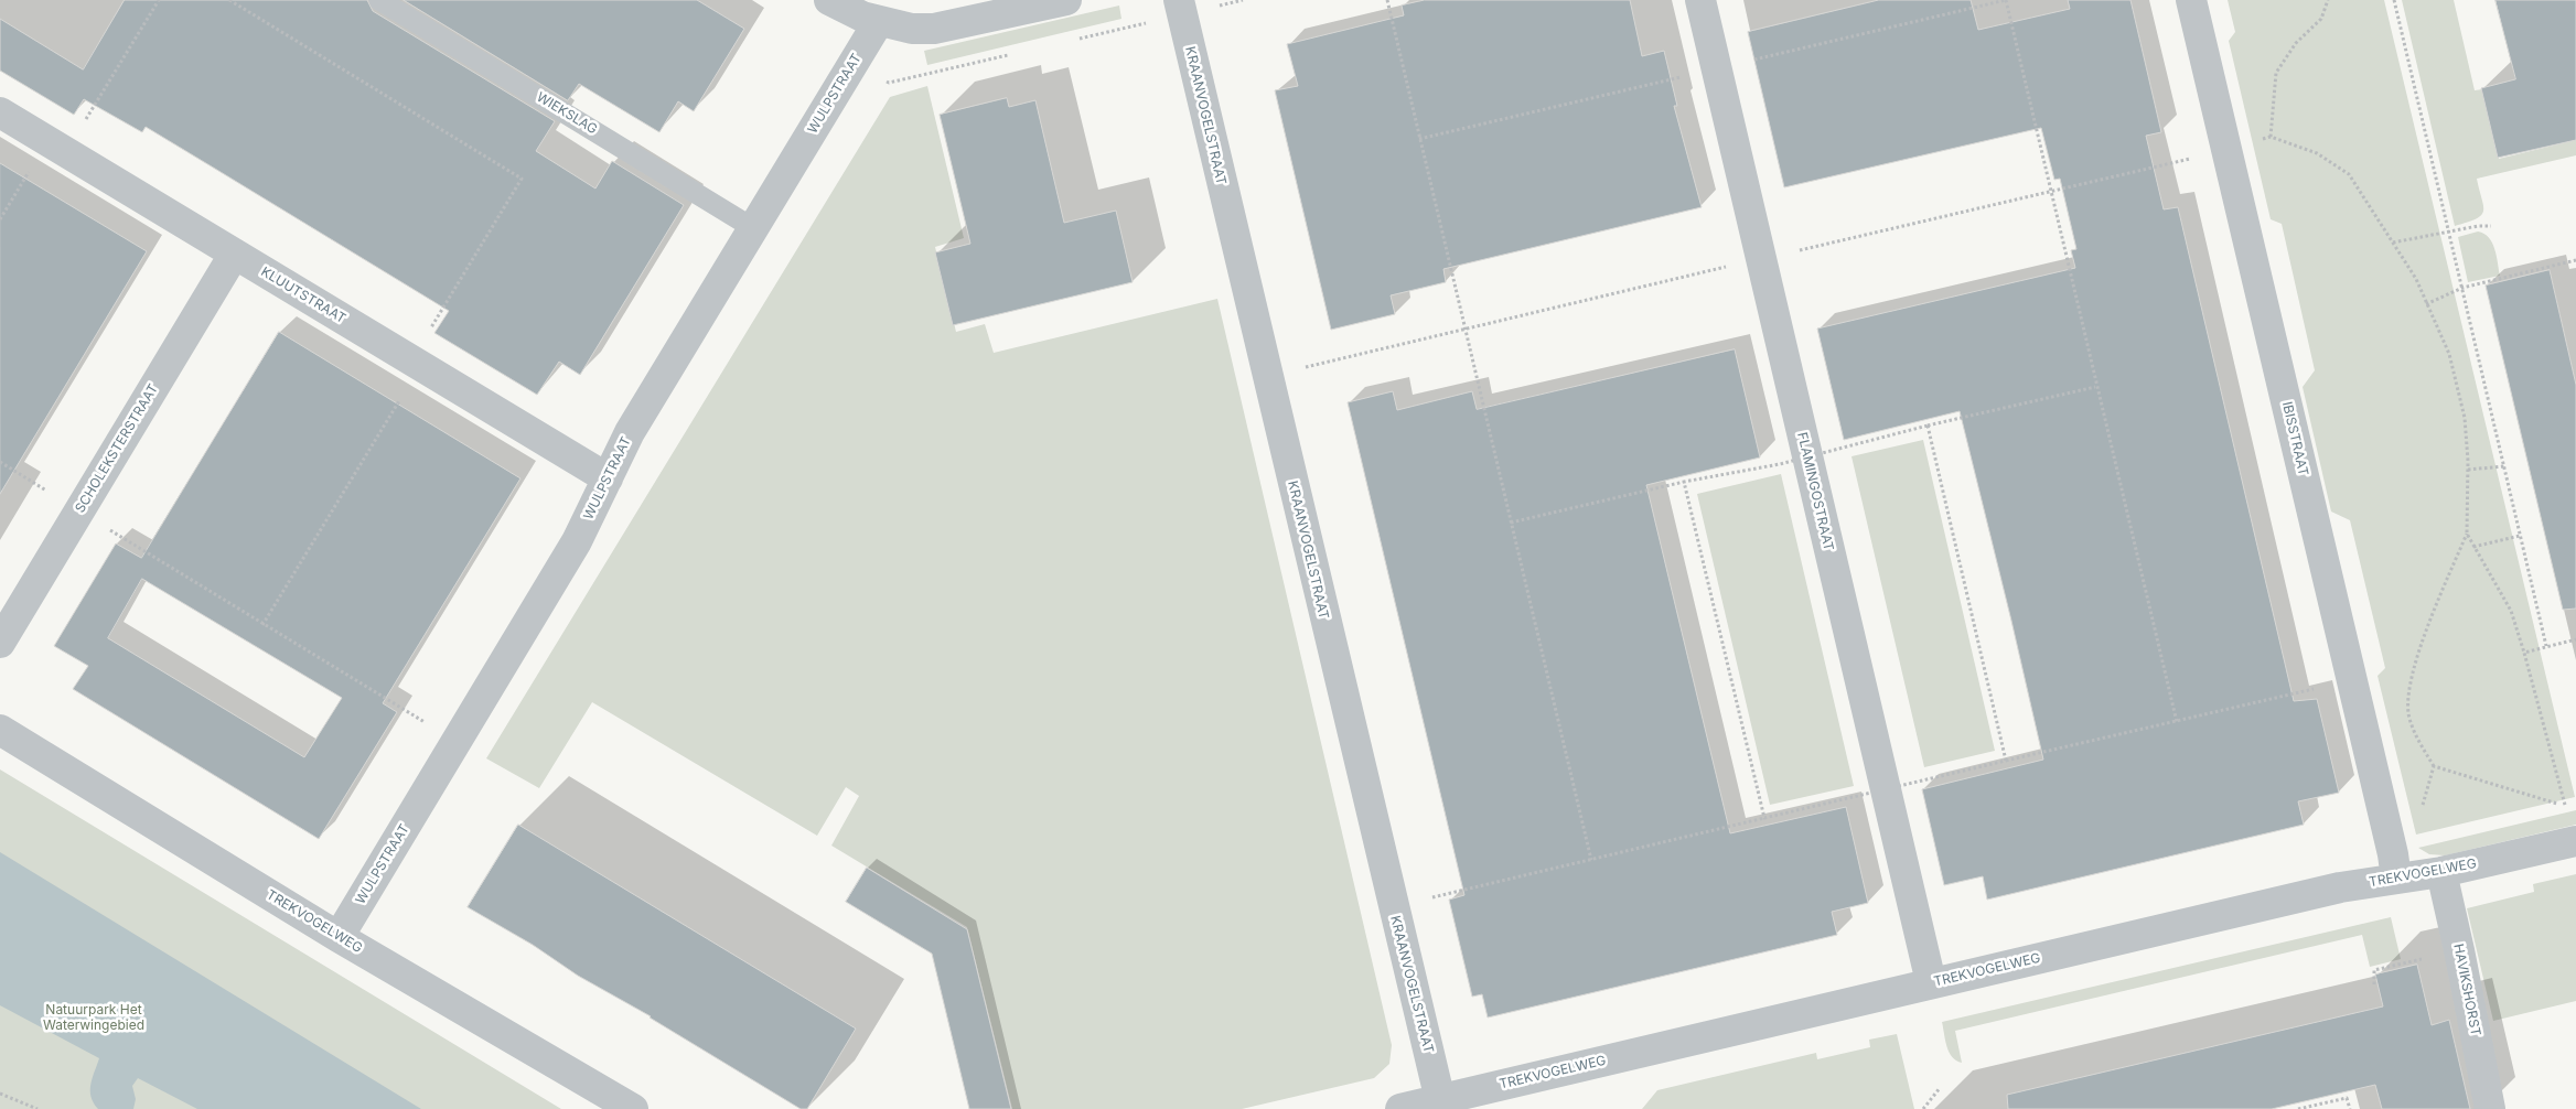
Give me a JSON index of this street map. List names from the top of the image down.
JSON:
{
  "streets": {
    "street": [
      "WULPSTRAAT",
      "KRAANVOGELSTRAAT",
      "KLUUTSTRAAT",
      "IBISSTRAAT",
      "SCHOLEKSTERSTRAAT",
      "FLAMINGOSTRAAT",
      "TREKVOGELWEG",
      "HAVIKSHORST"
    ],
    "lane": ["WIEKSLAG"]
  },
  "crossings": [
    ["WULPSTRAAT", "WIEKSLAG"],
    ["WULPSTRAAT", "KLUUTSTRAAT"],
    ["WULPSTRAAT", "TREKVOGELWEG"],
    ["KRAANVOGELSTRAAT", "TREKVOGELWEG"],
    ["KLUUTSTRAAT", "SCHOLEKSTERSTRAAT"],
    ["IBISSTRAAT", "TREKVOGELWEG"],
    ["FLAMINGOSTRAAT", "TREKVOGELWEG"],
    ["TREKVOGELWEG", "HAVIKSHORST"]
  ],
  "parks": ["Natuurpark Het Waterwingebied"]
}
